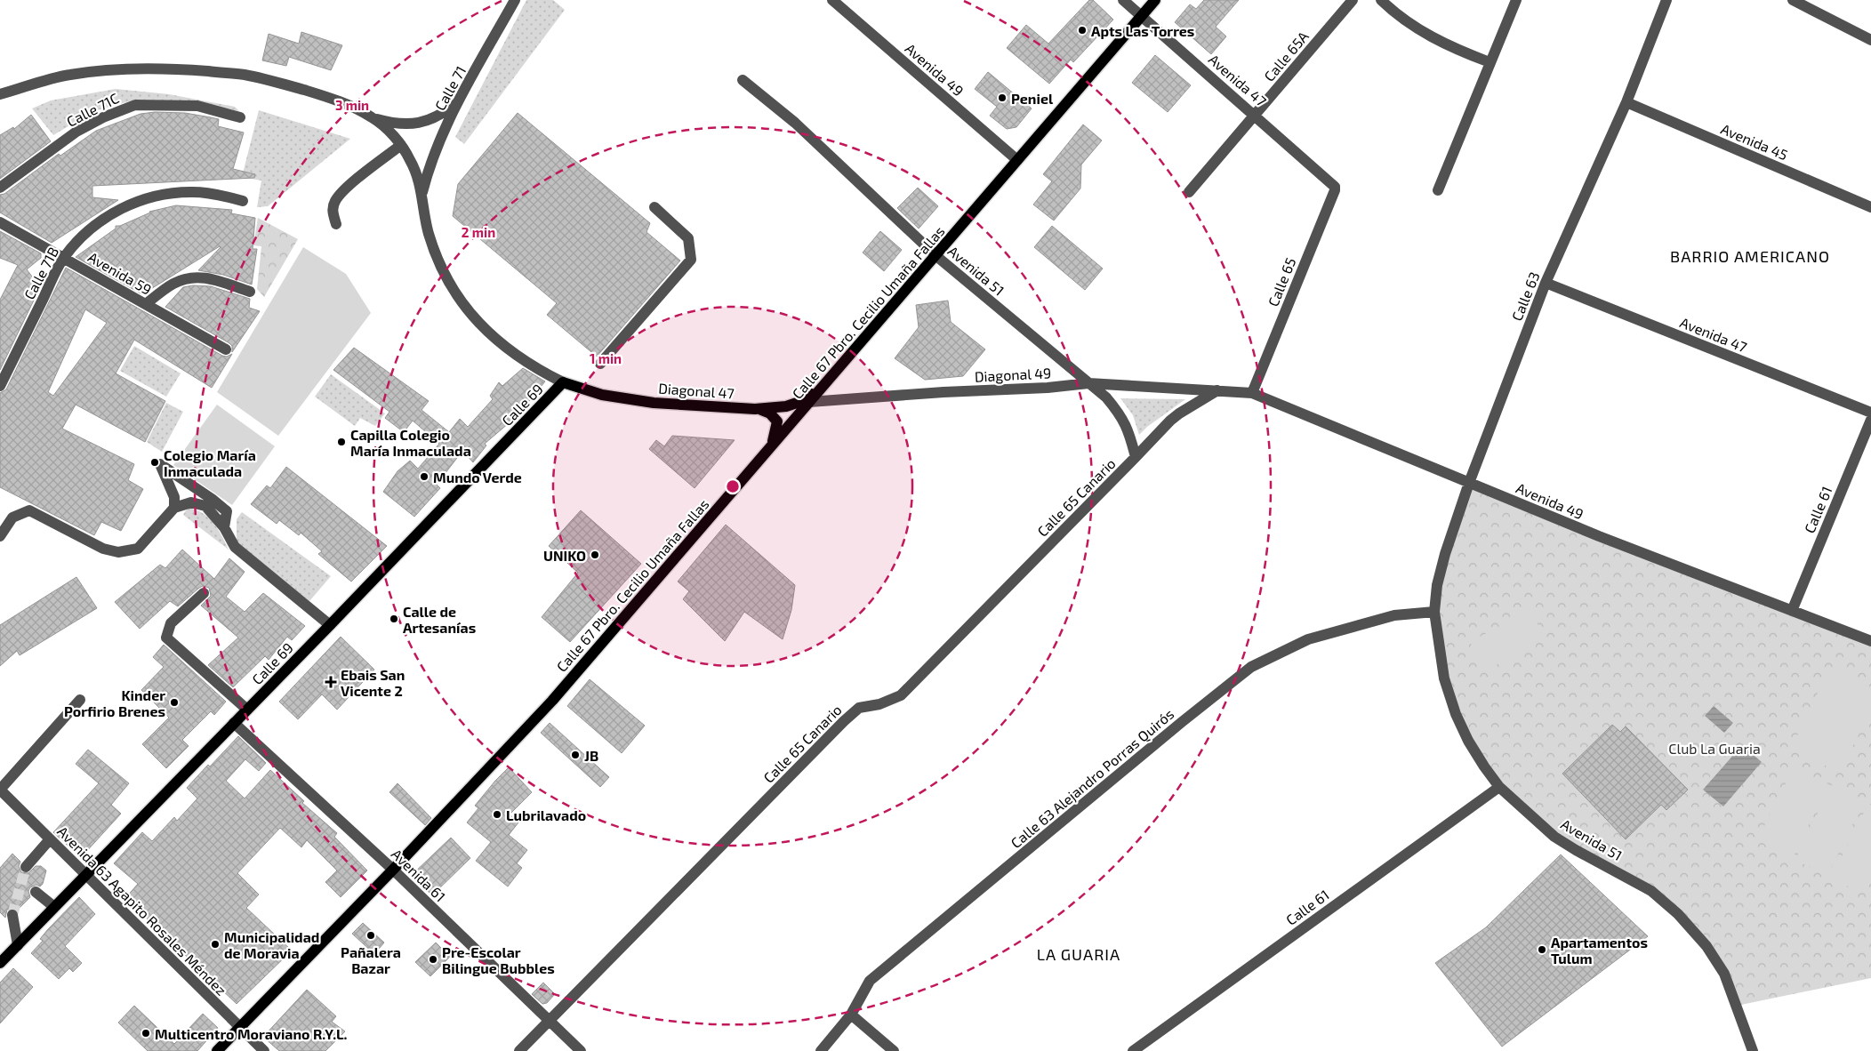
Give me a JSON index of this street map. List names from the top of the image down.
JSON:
{
  "streets": {
    "main road": ["Calle 67 Pbro. Cecilio Umaña Fallas", "Diagonal 47", "Calle 69"],
    "street": [
      "Calle 65A",
      "Avenida 49",
      "Avenida 47",
      "Calle 71",
      "Calle 71C",
      "Avenida 45",
      "Avenida 51",
      "Calle 71B",
      "Avenida 59",
      "Calle 65",
      "Calle 63",
      "Diagonal 49",
      "Calle 65 Canario",
      "Calle 61",
      "Calle 63 Alejandro Porras Quirós",
      "Avenida 61",
      "Avenida 63 Agapito Rosales Méndez"
    ]
  },
  "crossings": [
    ["Calle 65A", "Avenida 47"],
    ["Avenida 49", "Calle 65"],
    ["Avenida 49", "Calle 63"],
    ["Avenida 49", "Calle 67 Pbro. Cecilio Umaña Fallas"],
    ["Avenida 49", "Diagonal 49"],
    ["Avenida 49", "Calle 65 Canario"],
    ["Avenida 49", "Calle 61"],
    ["Avenida 47", "Calle 65"],
    ["Avenida 47", "Calle 63"],
    ["Avenida 47", "Calle 67 Pbro. Cecilio Umaña Fallas"],
    ["Avenida 45", "Calle 63"],
    ["Avenida 51", "Calle 63"],
    ["Avenida 51", "Calle 67 Pbro. Cecilio Umaña Fallas"],
    ["Avenida 51", "Diagonal 49"],
    ["Avenida 51", "Calle 65 Canario"],
    ["Avenida 51", "Calle 61"],
    ["Avenida 51", "Calle 63 Alejandro Porras Quirós"],
    ["Calle 71B", "Avenida 59"],
    ["Calle 63", "Calle 63 Alejandro Porras Quirós"],
    ["Calle 67 Pbro. Cecilio Umaña Fallas", "Diagonal 49"],
    ["Calle 67 Pbro. Cecilio Umaña Fallas", "Diagonal 47"],
    ["Calle 67 Pbro. Cecilio Umaña Fallas", "Avenida 61"],
    ["Calle 67 Pbro. Cecilio Umaña Fallas", "Avenida 63 Agapito Rosales Méndez"],
    ["Diagonal 49", "Calle 65 Canario"],
    ["Diagonal 47", "Calle 69"],
    ["Calle 69", "Avenida 61"],
    ["Calle 69", "Avenida 63 Agapito Rosales Méndez"],
    ["Calle 65 Canario", "Avenida 61"]
  ],
  "districts": ["BARRIO AMERICANO", "LA GUARIA"],
  "parks": ["Club La Guaria"],
  "places": {
    "other": [
      "Apts Las Torres",
      "Peniel",
      "Capilla Colegio María Inmaculada",
      "Colegio María Inmaculada",
      "Mundo Verde",
      "UNIKO",
      "Calle de Artesanías",
      "Kinder Porfirio Brenes",
      "JB",
      "Lubrilavado",
      "Pañalera Bazar",
      "Municipalidad de Moravia",
      "Apartamentos Tulum",
      "Pre-Escolar Bilingue Bubbles",
      "Multicentro Moraviano R.Y.L."
    ],
    "health": ["Ebais San Vicente 2"]
  },
  "rings": ["3 min", "2 min", "1 min"]
}
